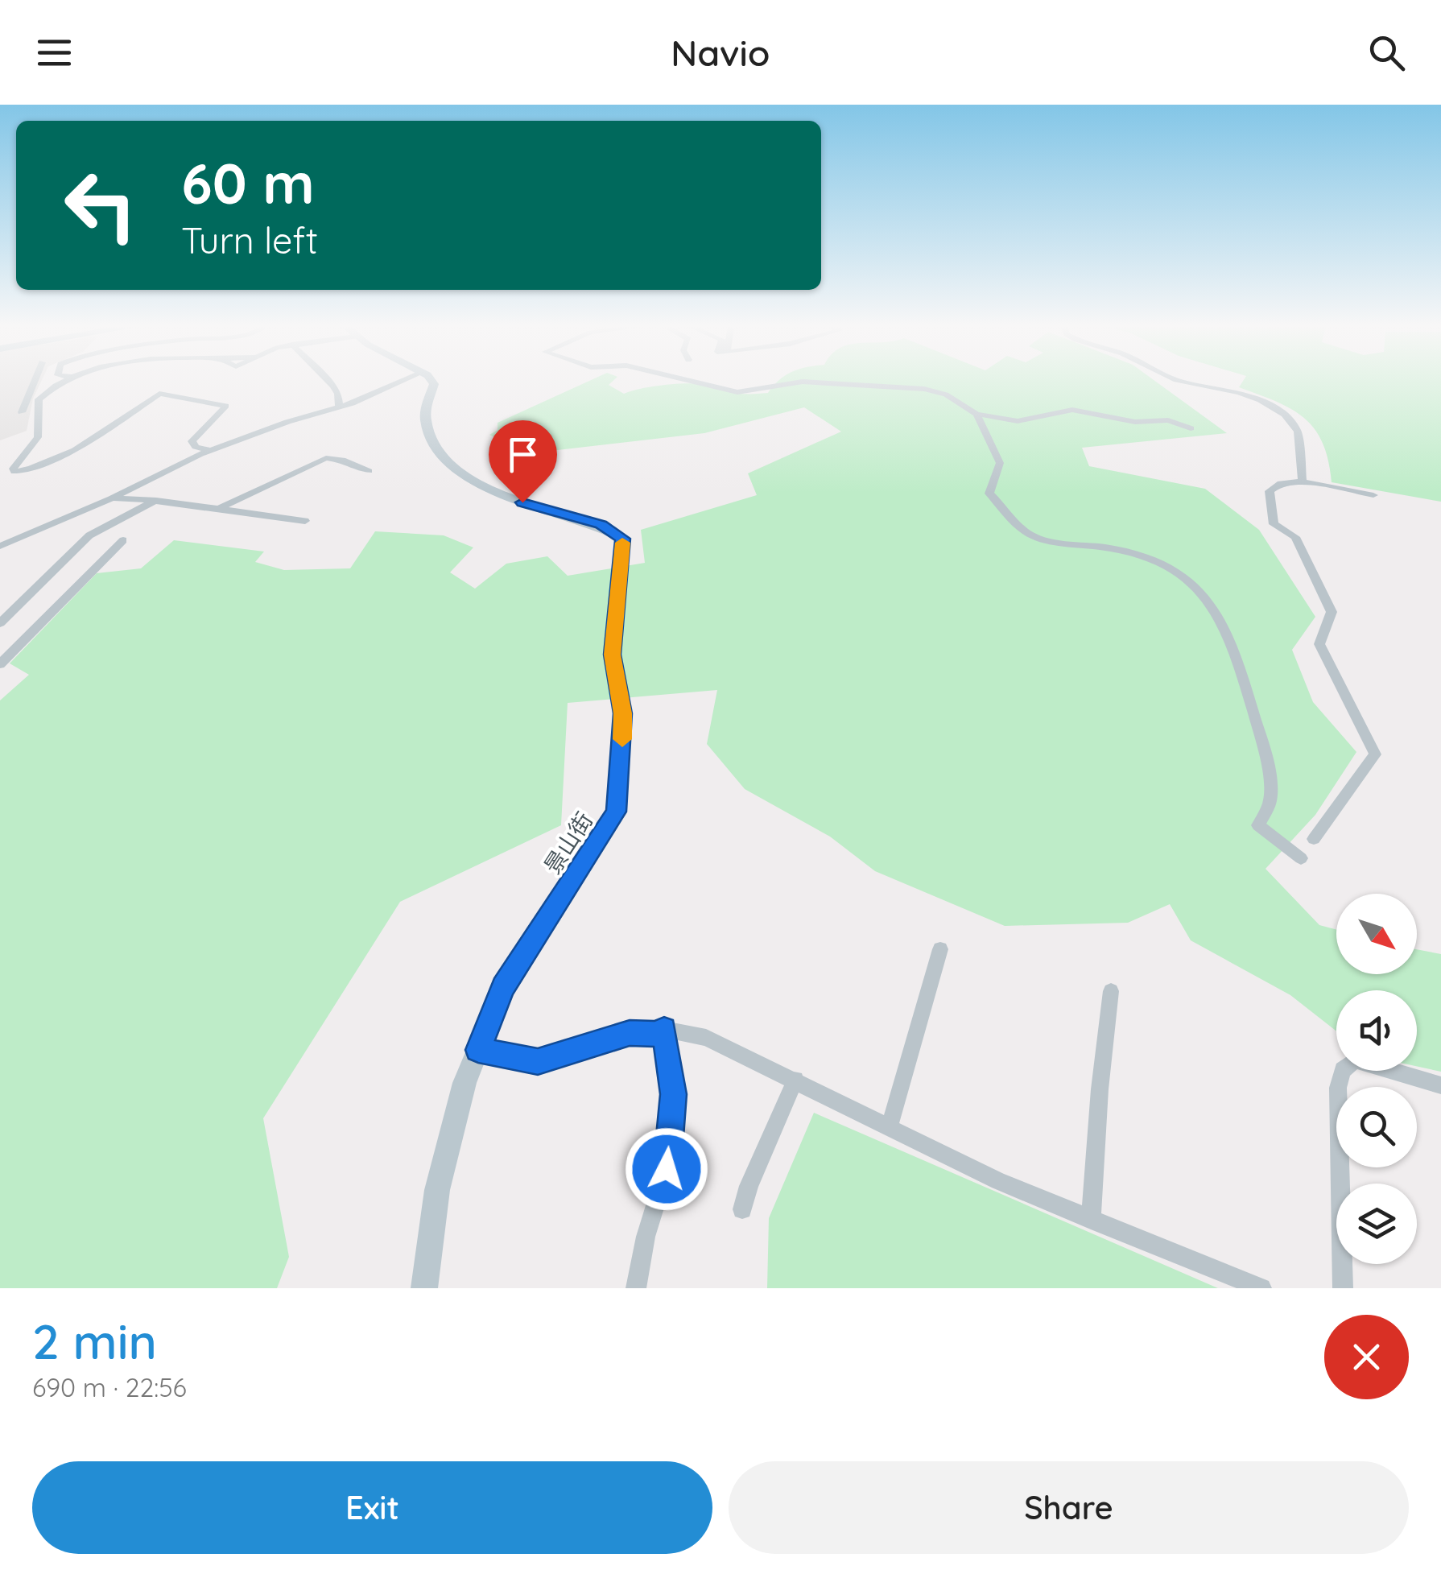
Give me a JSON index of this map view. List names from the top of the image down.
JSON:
{
  "streets": {
    "street": ["景山街"]
  },
  "north": "bottom right",
  "page": {
    "header": "Navio",
    "turn": ["60 m", "Turn left"],
    "heading": ["2 min", "690 m · 22:56"],
    "buttons": ["Exit", "Share"]
  }
}
